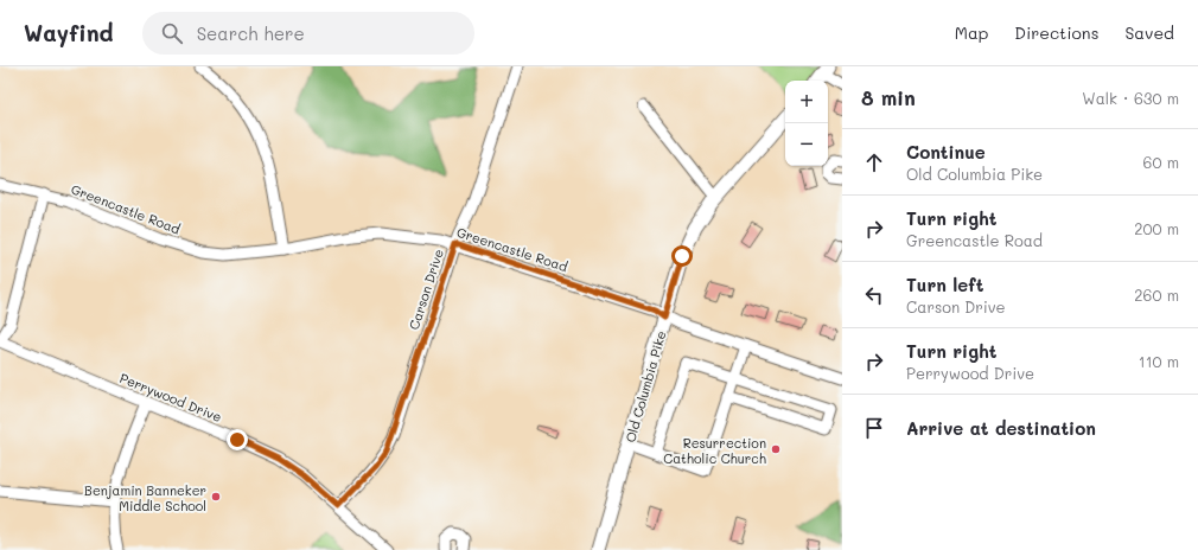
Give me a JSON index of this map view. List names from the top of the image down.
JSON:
{
  "streets": {
    "main road": ["Old Columbia Pike"],
    "street": ["Greencastle Road", "Carson Drive", "Perrywood Drive"]
  },
  "crossings": [
    ["Greencastle Road", "Carson Drive"],
    ["Greencastle Road", "Old Columbia Pike"],
    ["Carson Drive", "Perrywood Drive"]
  ],
  "places": ["Resurrection Catholic Church", "Benjamin Banneker Middle School"],
  "page": {
    "header": "Wayfind",
    "search": "Search here",
    "nav": ["Map", "Directions", "Saved"],
    "heading": ["8 min", "Walk · 630 m"],
    "map_buttons": ["+", "−"],
    "list": [
      ["Continue", "Old Columbia Pike", "60 m"],
      ["Turn right", "Greencastle Road", "200 m"],
      ["Turn left", "Carson Drive", "260 m"],
      ["Turn right", "Perrywood Drive", "110 m"],
      "Arrive at destination"
    ]
  }
}
